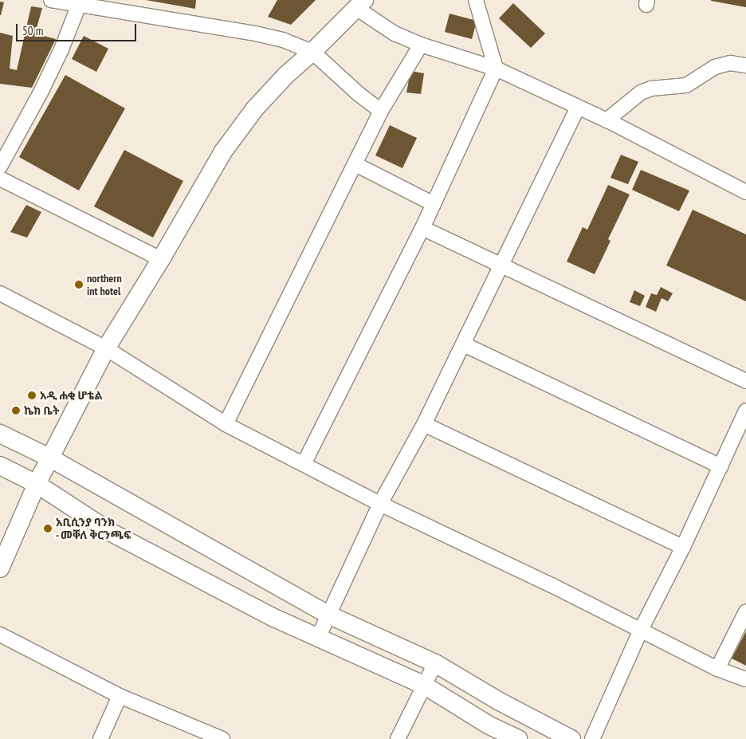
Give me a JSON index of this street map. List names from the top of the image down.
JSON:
{
  "places": [
    "northern int hotel",
    "አዲ ሐቂ ሆቴል",
    "ኬክ ቤት",
    "አቢሲንያ ባንክ - መቐለ ቅርንጫፍ"
  ],
  "scale_bar": "50 m"
}
